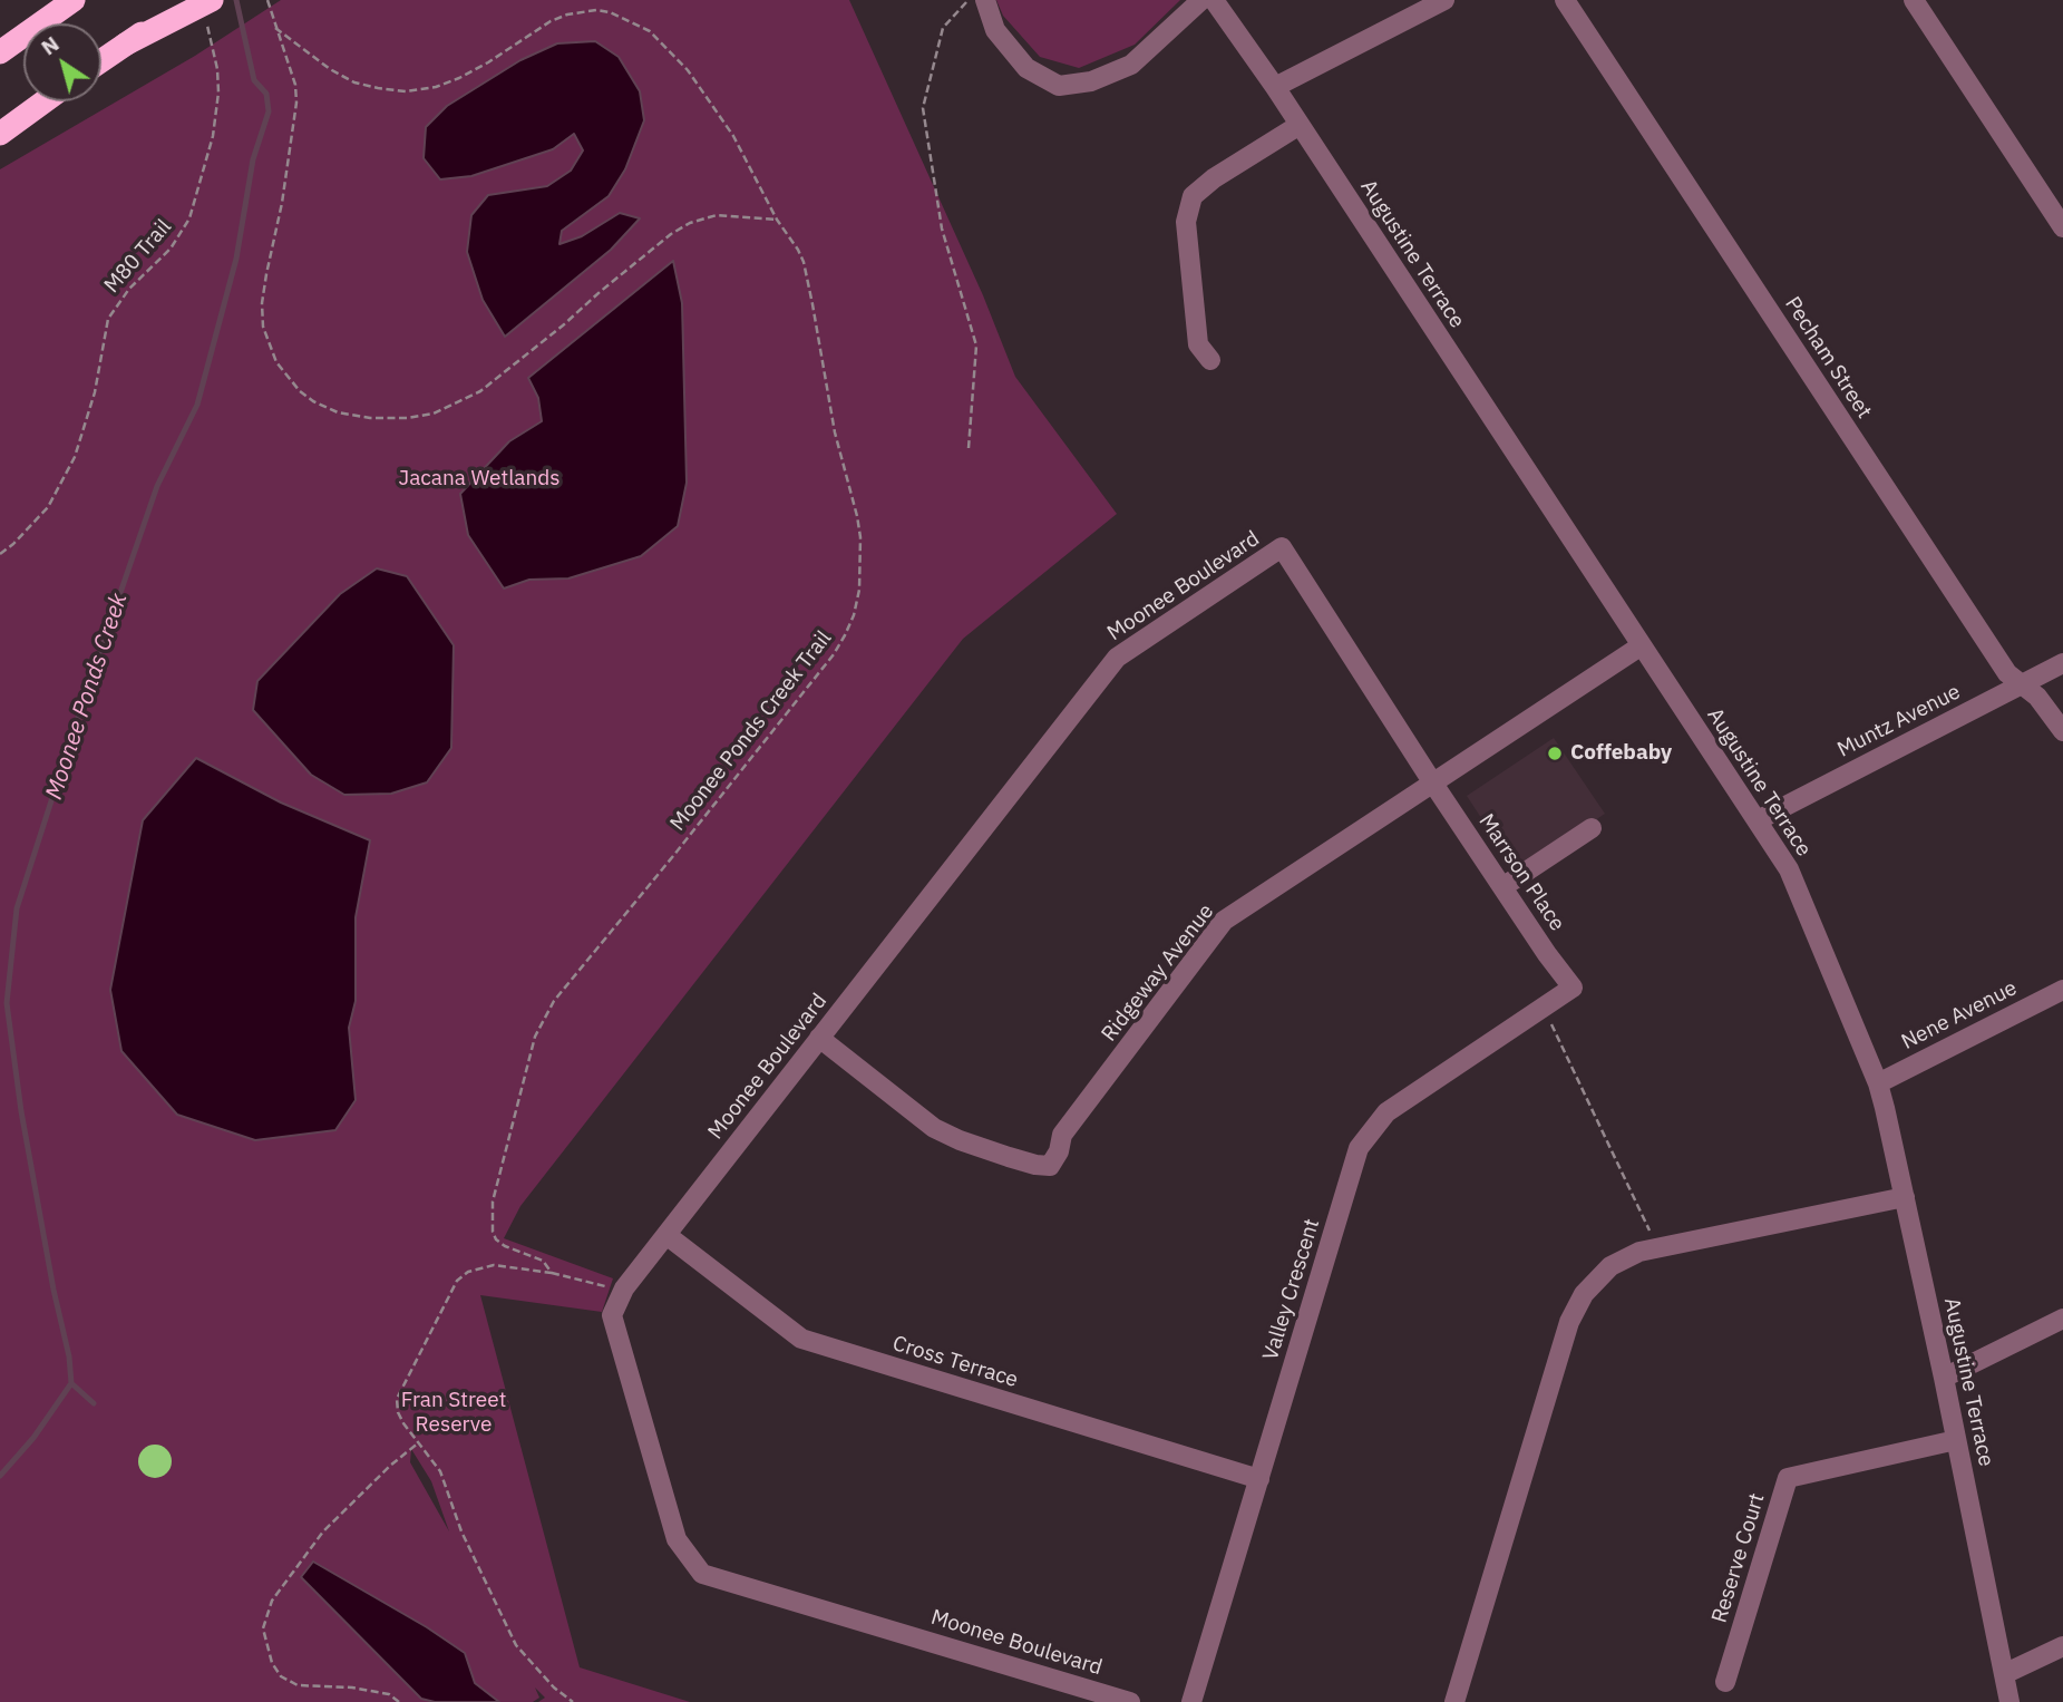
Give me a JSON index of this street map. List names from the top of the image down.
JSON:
{
  "streets": {
    "street": [
      "Augustine Terrace",
      "Pecham Street",
      "Moonee Boulevard",
      "Muntz Avenue",
      "Marrson Place",
      "Ridgeway Avenue",
      "Nene Avenue",
      "Valley Crescent",
      "Cross Terrace",
      "Reserve Court"
    ],
    "path": ["M80 Trail", "Moonee Ponds Creek Trail"]
  },
  "crossings": [
    ["Augustine Terrace", "Muntz Avenue"],
    ["Augustine Terrace", "Ridgeway Avenue"],
    ["Augustine Terrace", "Nene Avenue"],
    ["Augustine Terrace", "Reserve Court"],
    ["Pecham Street", "Muntz Avenue"],
    ["Moonee Boulevard", "Marrson Place"],
    ["Moonee Boulevard", "Ridgeway Avenue"],
    ["Moonee Boulevard", "Cross Terrace"],
    ["Marrson Place", "Ridgeway Avenue"],
    ["Marrson Place", "Valley Crescent"],
    ["Valley Crescent", "Cross Terrace"]
  ],
  "water": ["Moonee Ponds Creek"],
  "parks": ["Jacana Wetlands", "Fran Street Reserve"],
  "places": ["Coffebaby"],
  "north": "top left"
}
